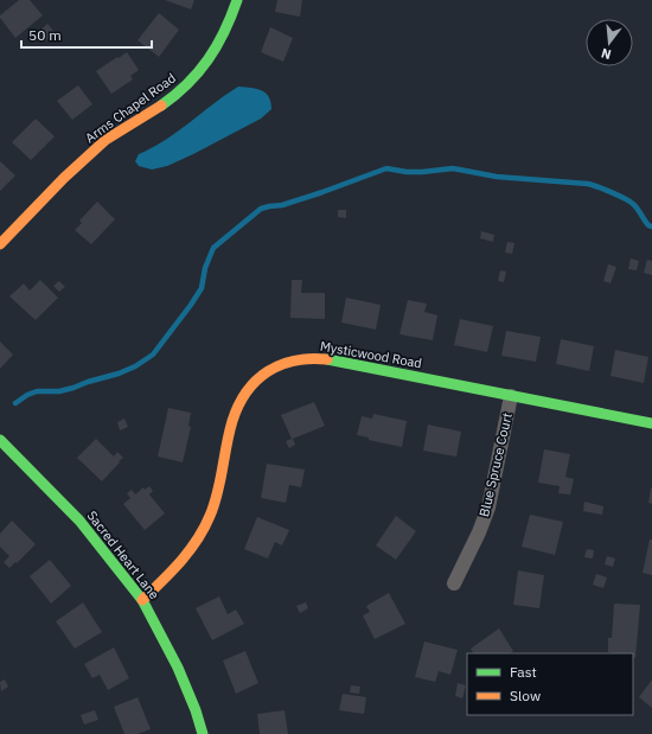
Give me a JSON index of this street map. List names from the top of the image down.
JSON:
{
  "streets": {
    "street": [
      "Arms Chapel Road",
      "Mysticwood Road",
      "Blue Spruce Court",
      "Sacred Heart Lane"
    ]
  },
  "crossings": [
    ["Mysticwood Road", "Blue Spruce Court"],
    ["Mysticwood Road", "Sacred Heart Lane"]
  ],
  "legend": ["Fast", "Slow"],
  "scale_bar": "50 m",
  "north": "bottom"
}
